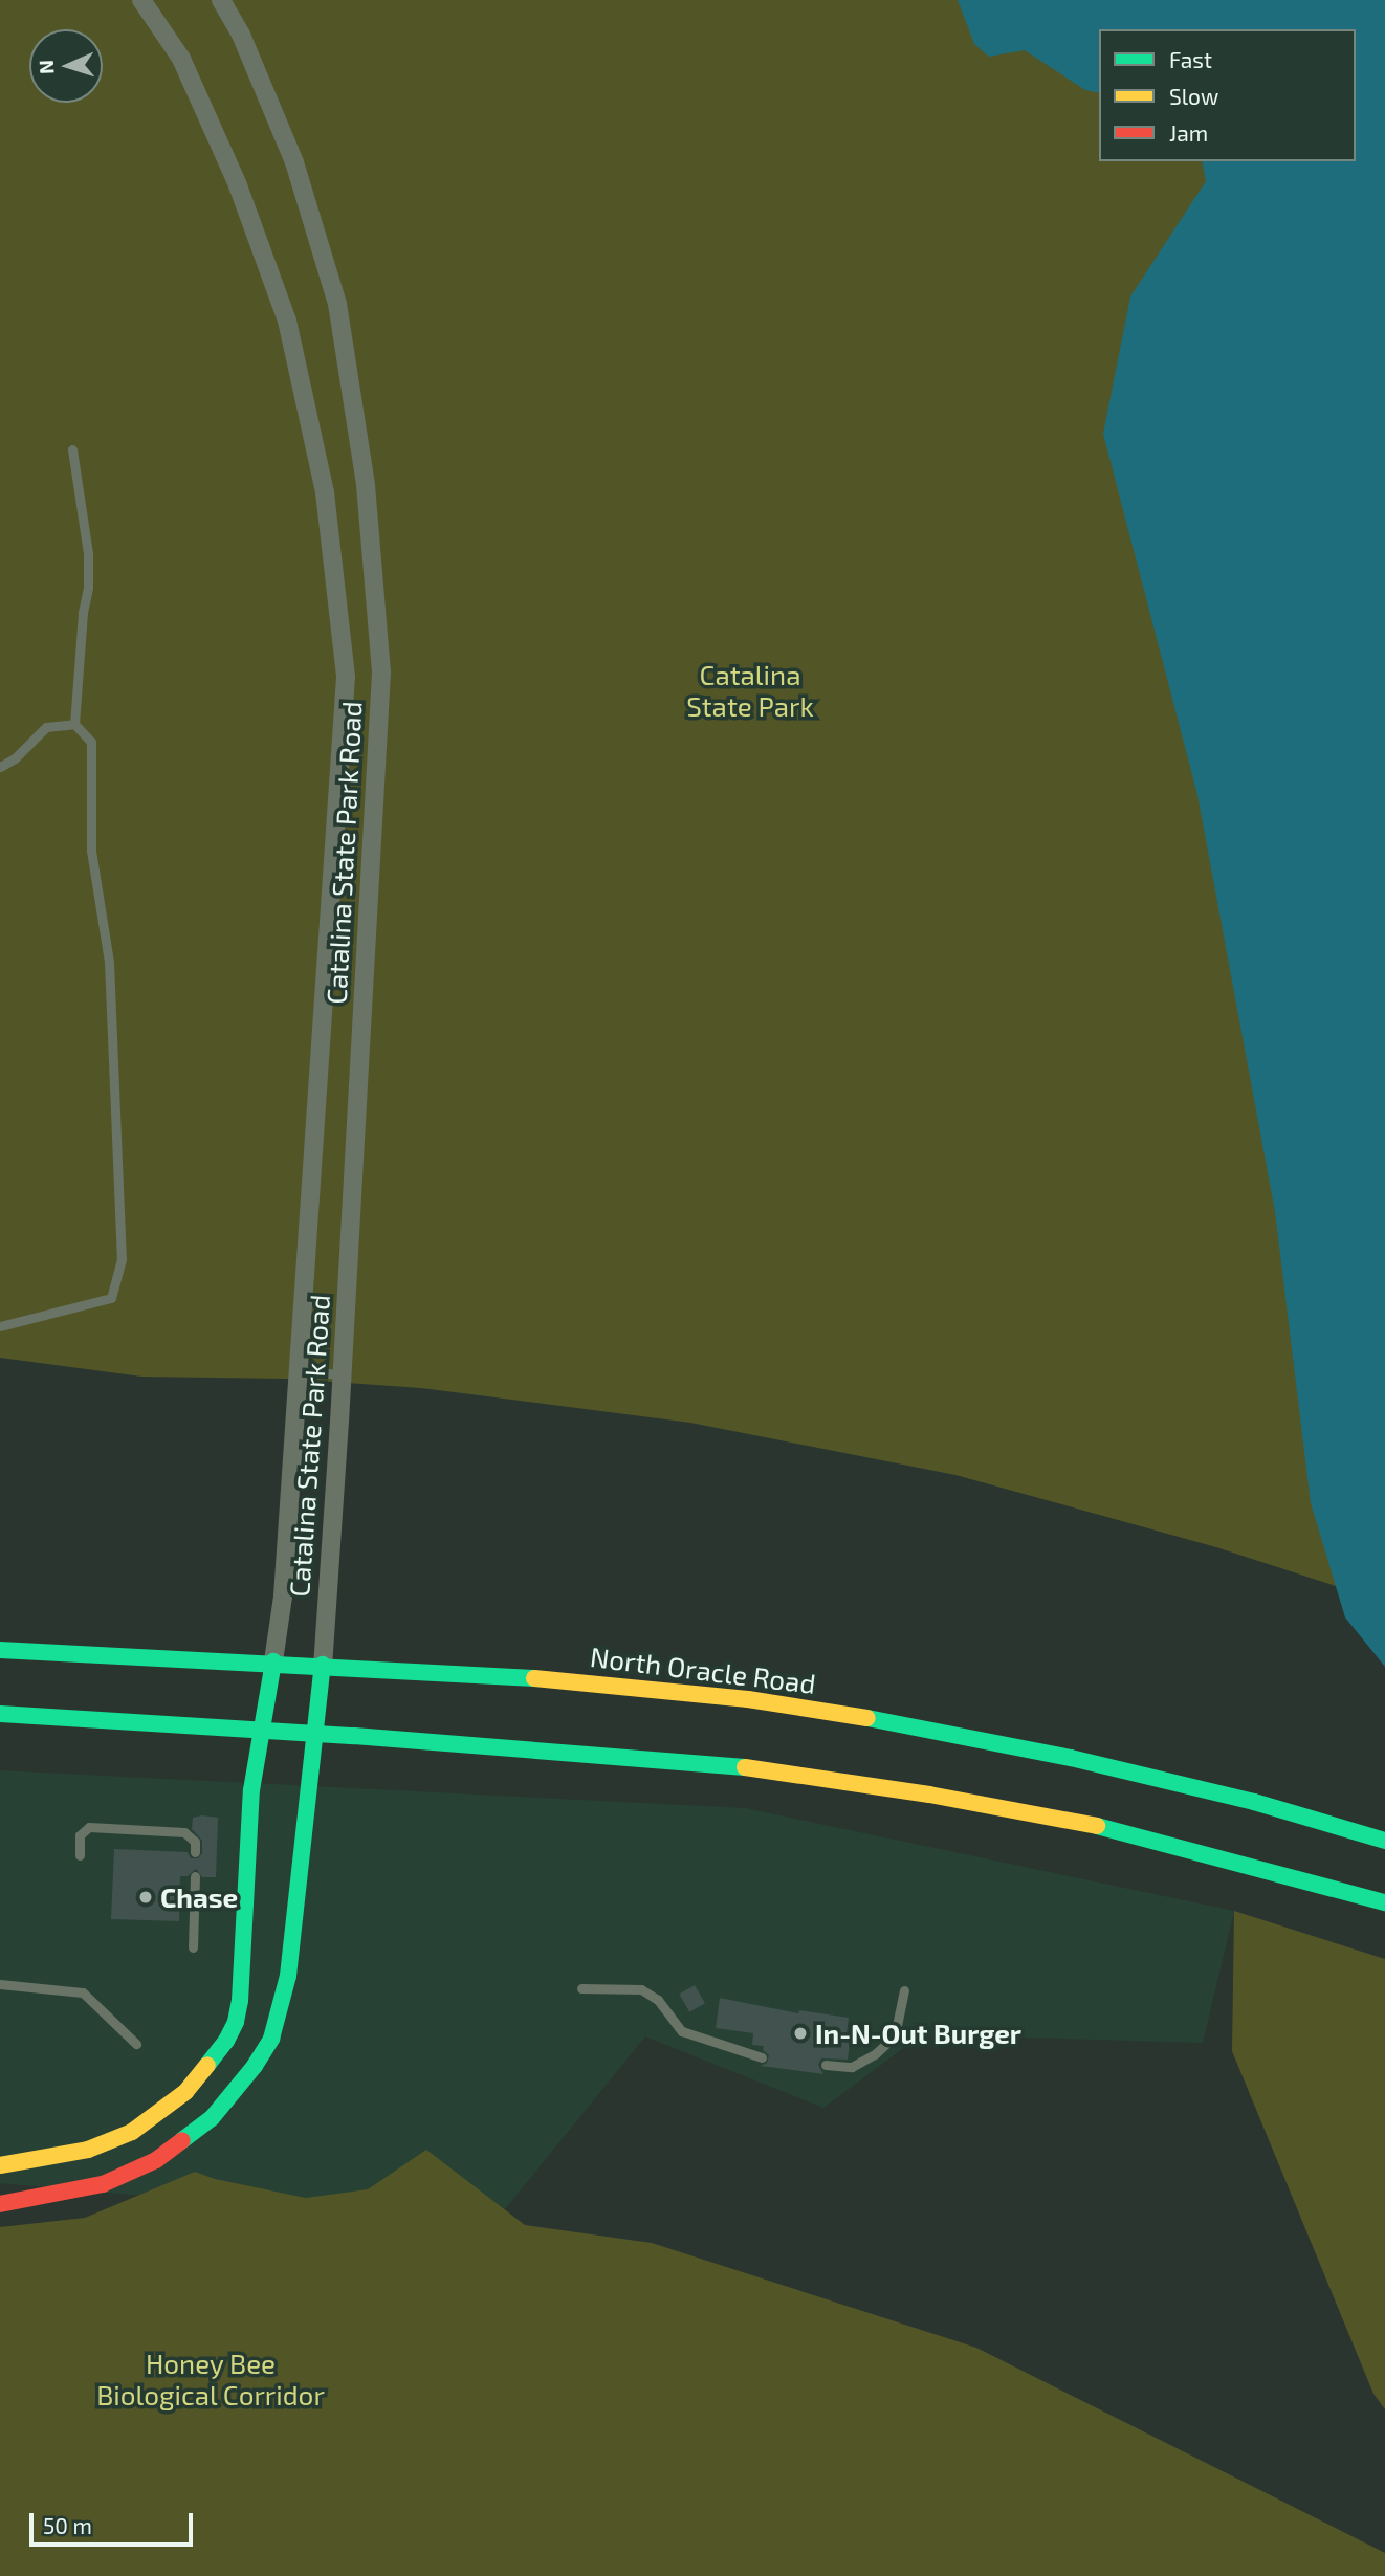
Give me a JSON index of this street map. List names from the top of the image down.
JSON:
{
  "streets": {
    "main road": ["Catalina State Park Road", "North Oracle Road"]
  },
  "crossings": [
    ["Catalina State Park Road", "North Oracle Road"]
  ],
  "parks": ["Catalina State Park", "Honey Bee Biological Corridor"],
  "places": ["Chase", "In-N-Out Burger"],
  "legend": ["Fast", "Slow", "Jam"],
  "scale_bar": "50 m",
  "north": "left"
}
